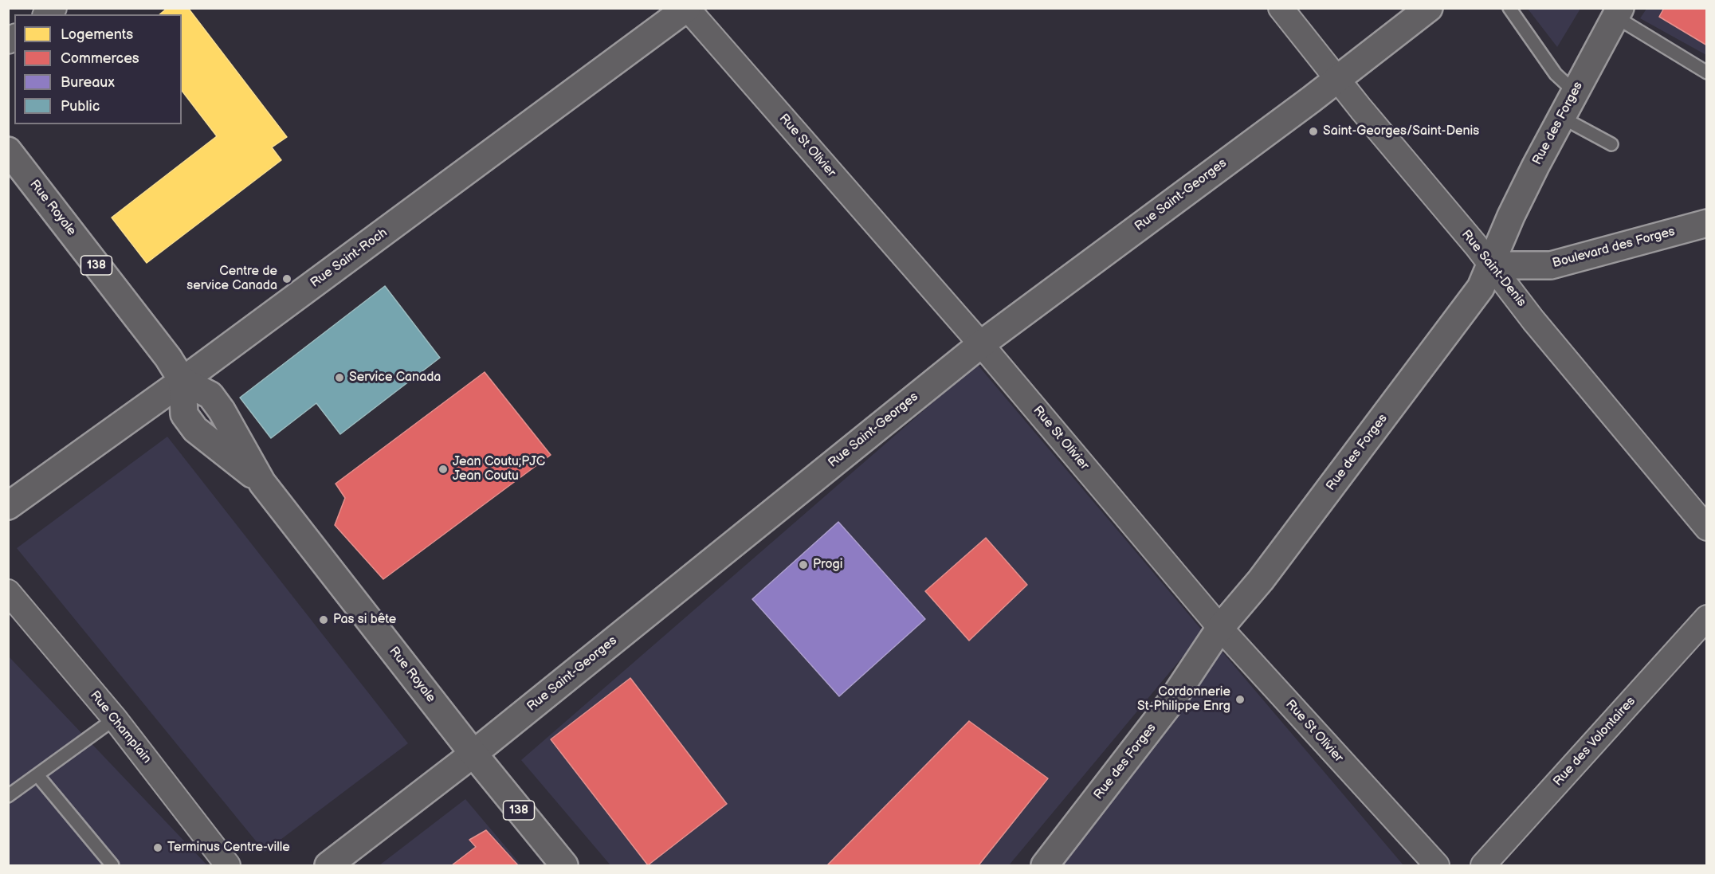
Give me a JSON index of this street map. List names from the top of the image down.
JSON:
{
  "streets": {
    "street": [
      "Rue des Forges",
      "Rue St Olivier",
      "Rue Saint-Georges",
      "Rue Royale",
      "Boulevard des Forges",
      "Rue Saint-Roch",
      "138",
      "Rue Saint-Denis",
      "Rue Champlain",
      "Rue des Volontaires"
    ]
  },
  "crossings": [
    ["Rue des Forges", "Rue St Olivier"],
    ["Rue des Forges", "Boulevard des Forges"],
    ["Rue des Forges", "Rue Saint-Denis"],
    ["Rue St Olivier", "Rue Saint-Georges"],
    ["Rue St Olivier", "Rue Saint-Roch"],
    ["Rue Saint-Georges", "Rue Royale"],
    ["Rue Saint-Georges", "Rue Saint-Denis"],
    ["Rue Royale", "Rue Saint-Roch"],
    ["Boulevard des Forges", "Rue Saint-Denis"]
  ],
  "places": [
    "Saint-Georges/Saint-Denis",
    "Centre de service Canada",
    "Service Canada",
    "Jean Coutu;PJC Jean Coutu",
    "Progi",
    "Pas si bête",
    "Cordonnerie St-Philippe Enrg",
    "Terminus Centre-ville"
  ],
  "legend": [
    "Logements",
    "Commerces",
    "Bureaux",
    "Public"
  ]
}
